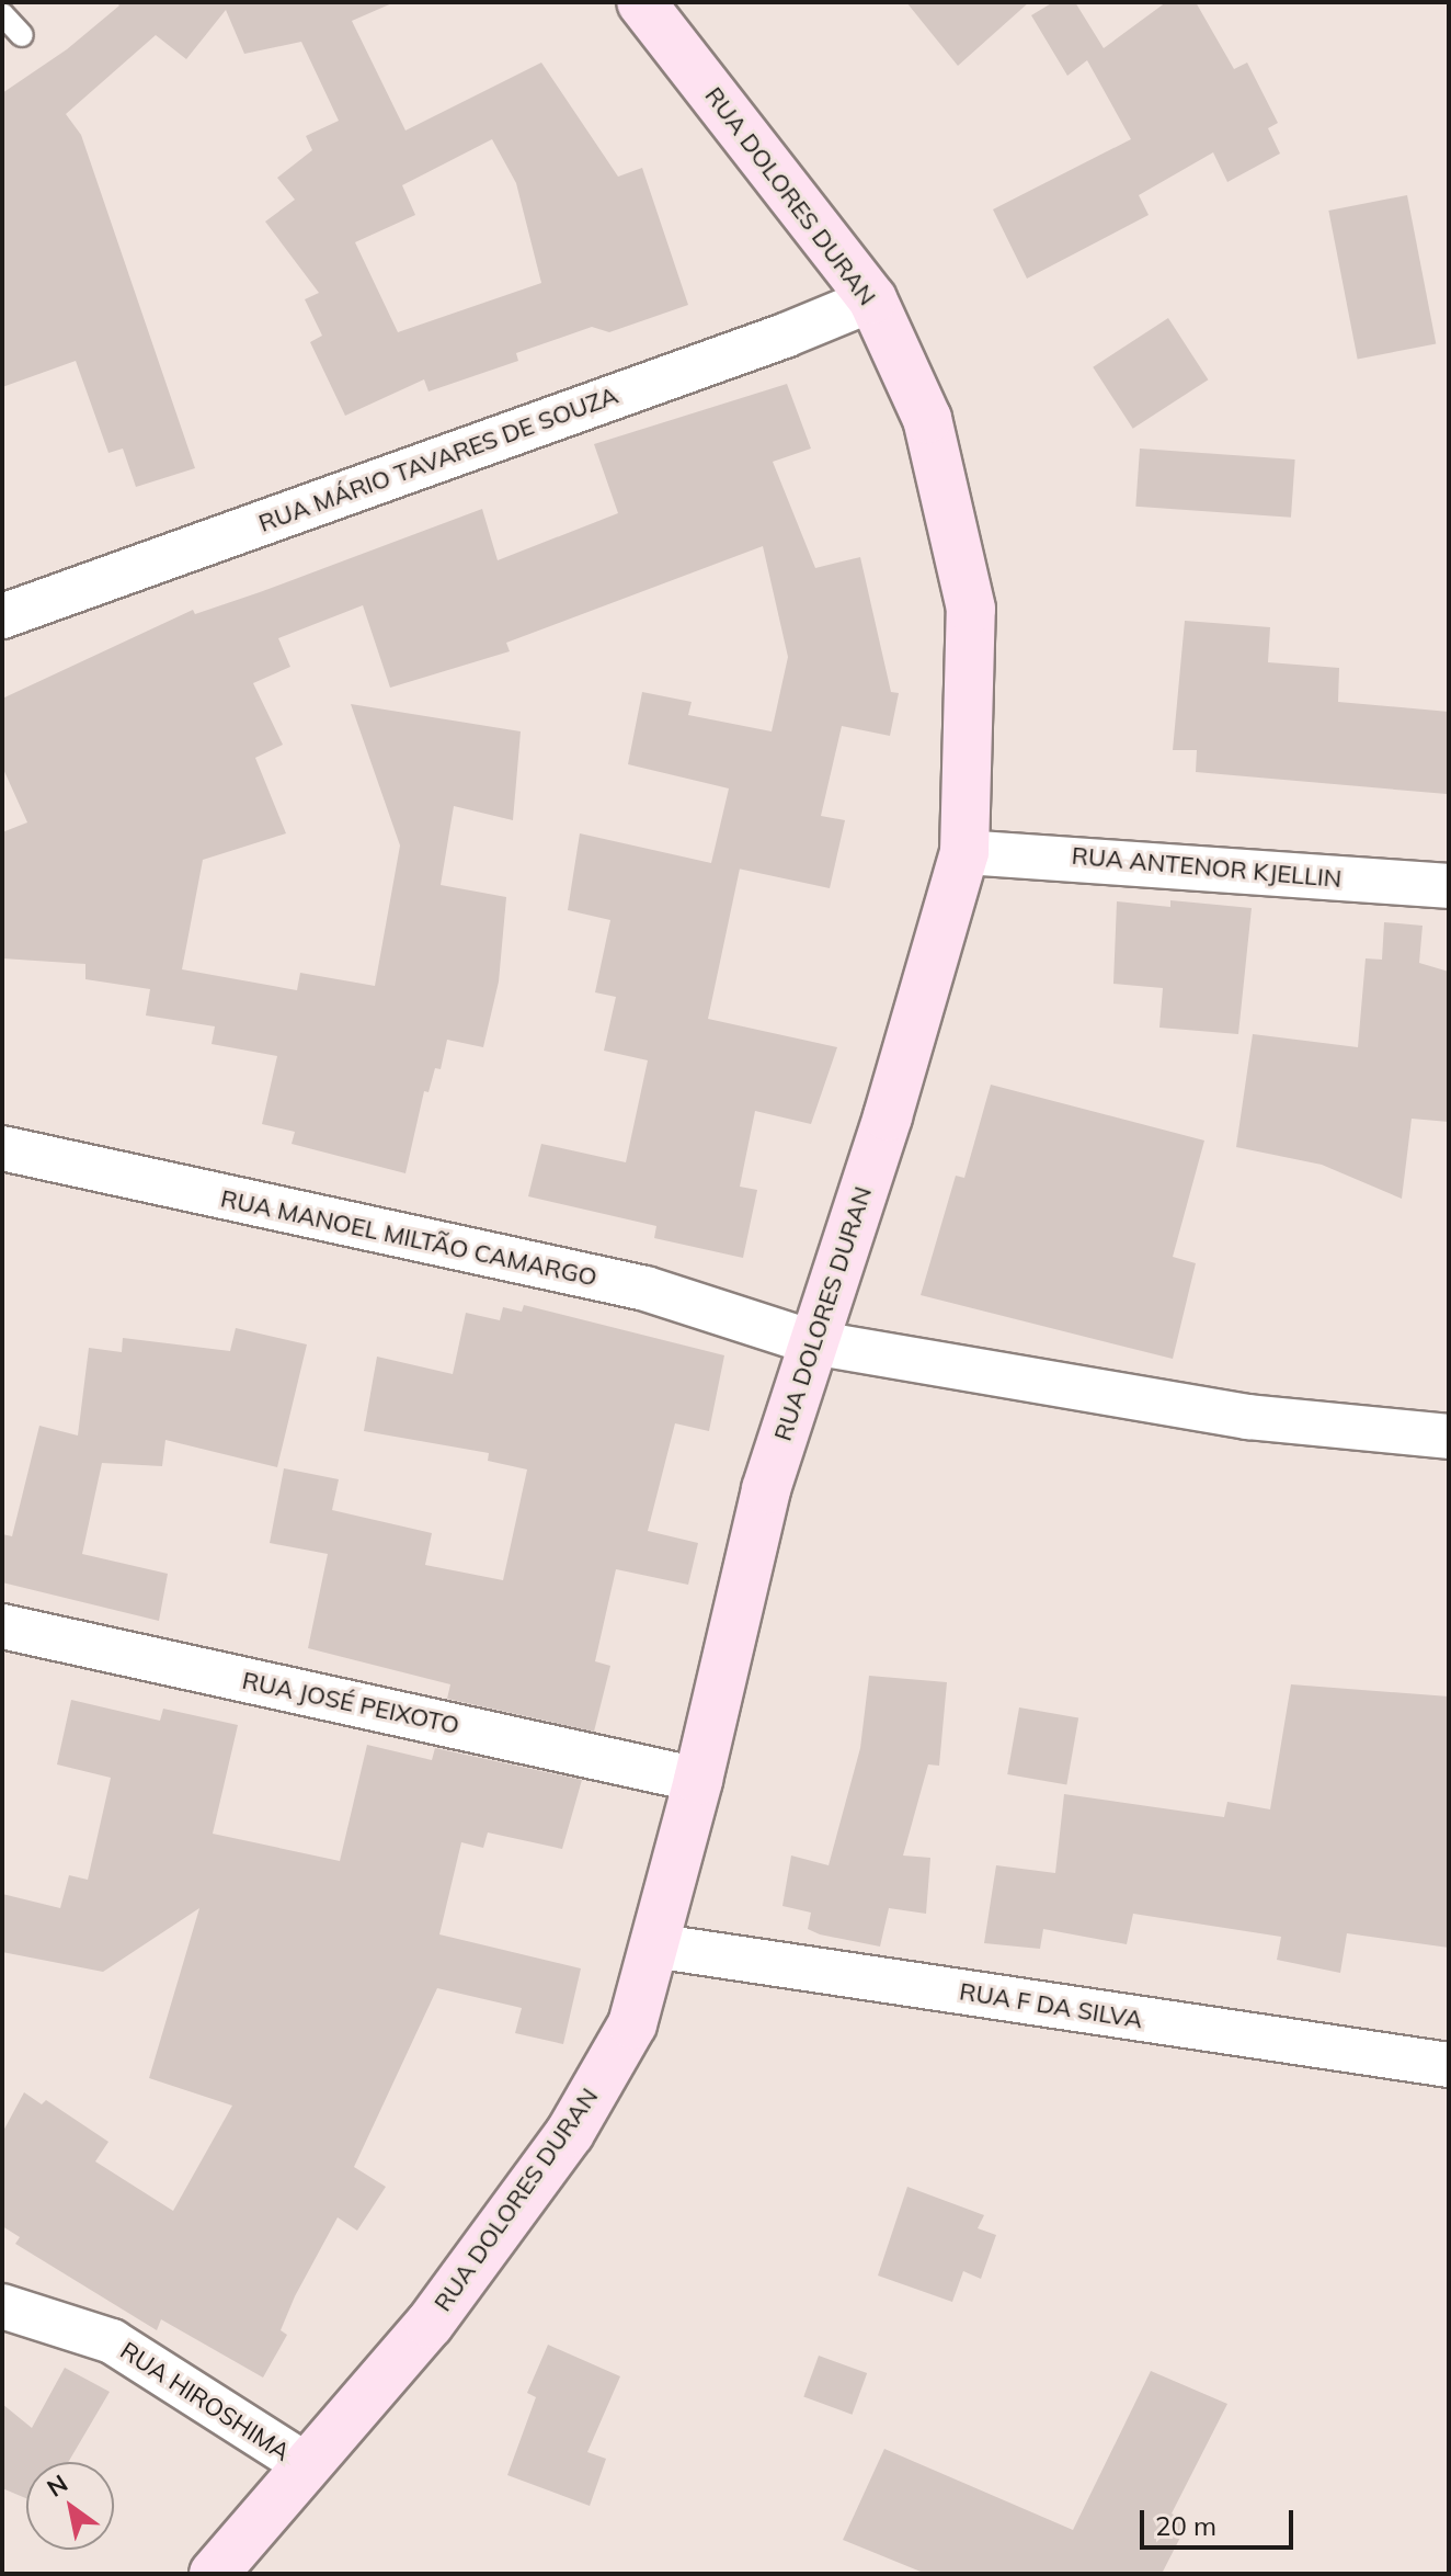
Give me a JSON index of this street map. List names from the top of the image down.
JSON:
{
  "streets": {
    "street": [
      "RUA DOLORES DURAN",
      "RUA MÁRIO TAVARES DE SOUZA",
      "RUA ANTENOR KJELLIN",
      "RUA MANOEL MILTÃO CAMARGO",
      "RUA JOSÉ PEIXOTO",
      "RUA F DA SILVA",
      "RUA HIROSHIMA"
    ]
  },
  "crossings": [
    ["RUA DOLORES DURAN", "RUA MÁRIO TAVARES DE SOUZA"],
    ["RUA DOLORES DURAN", "RUA ANTENOR KJELLIN"],
    ["RUA DOLORES DURAN", "RUA MANOEL MILTÃO CAMARGO"],
    ["RUA DOLORES DURAN", "RUA JOSÉ PEIXOTO"],
    ["RUA DOLORES DURAN", "RUA F DA SILVA"],
    ["RUA DOLORES DURAN", "RUA HIROSHIMA"]
  ],
  "scale_bar": "20 m",
  "north": "top left"
}
